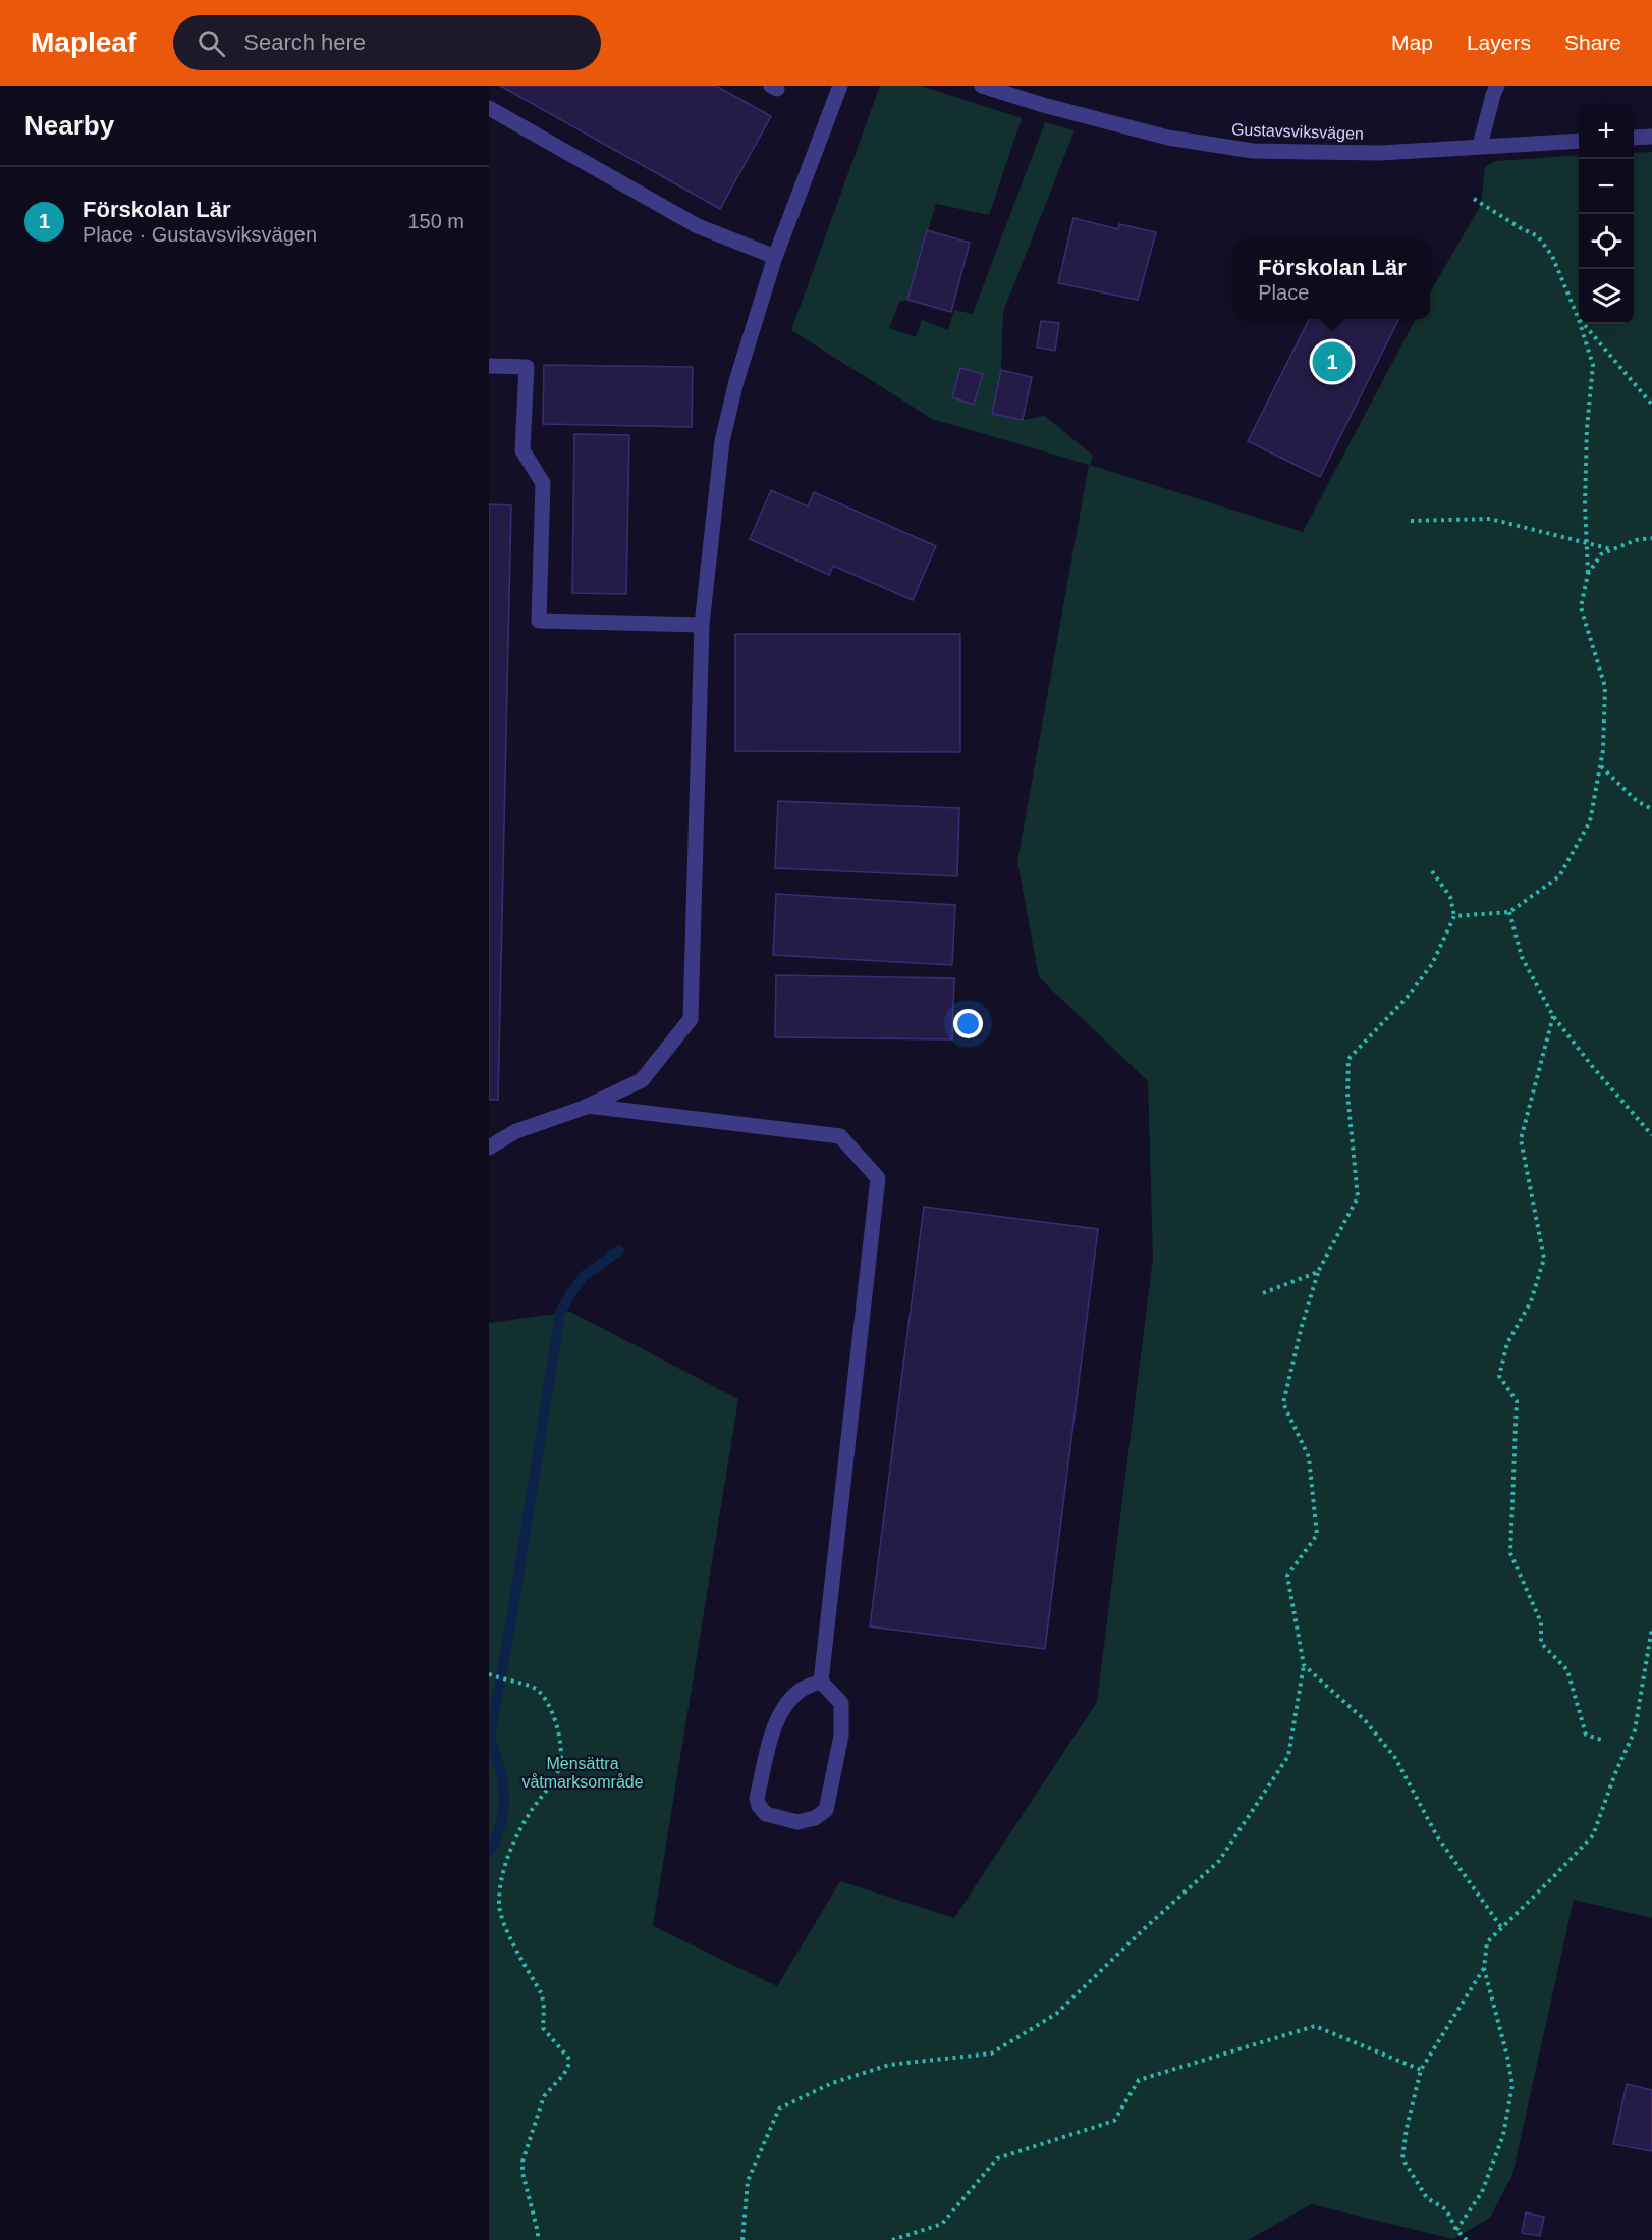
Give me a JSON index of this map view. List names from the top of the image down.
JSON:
{
  "streets": {
    "street": ["Gustavsviksvägen"]
  },
  "parks": ["Mensättra våtmarksområde"],
  "page": {
    "header": "Mapleaf",
    "search": "Search here",
    "nav": ["Map", "Layers", "Share"],
    "heading": "Nearby",
    "map_buttons": ["+", "−"],
    "list": [
      {
        "mark": "1",
        "name": "Förskolan Lär",
        "note": "Place · Gustavsviksvägen",
        "value": "150 m"
      }
    ],
    "popup": ["Förskolan Lär", "Place"],
    "pins": "1"
  }
}
